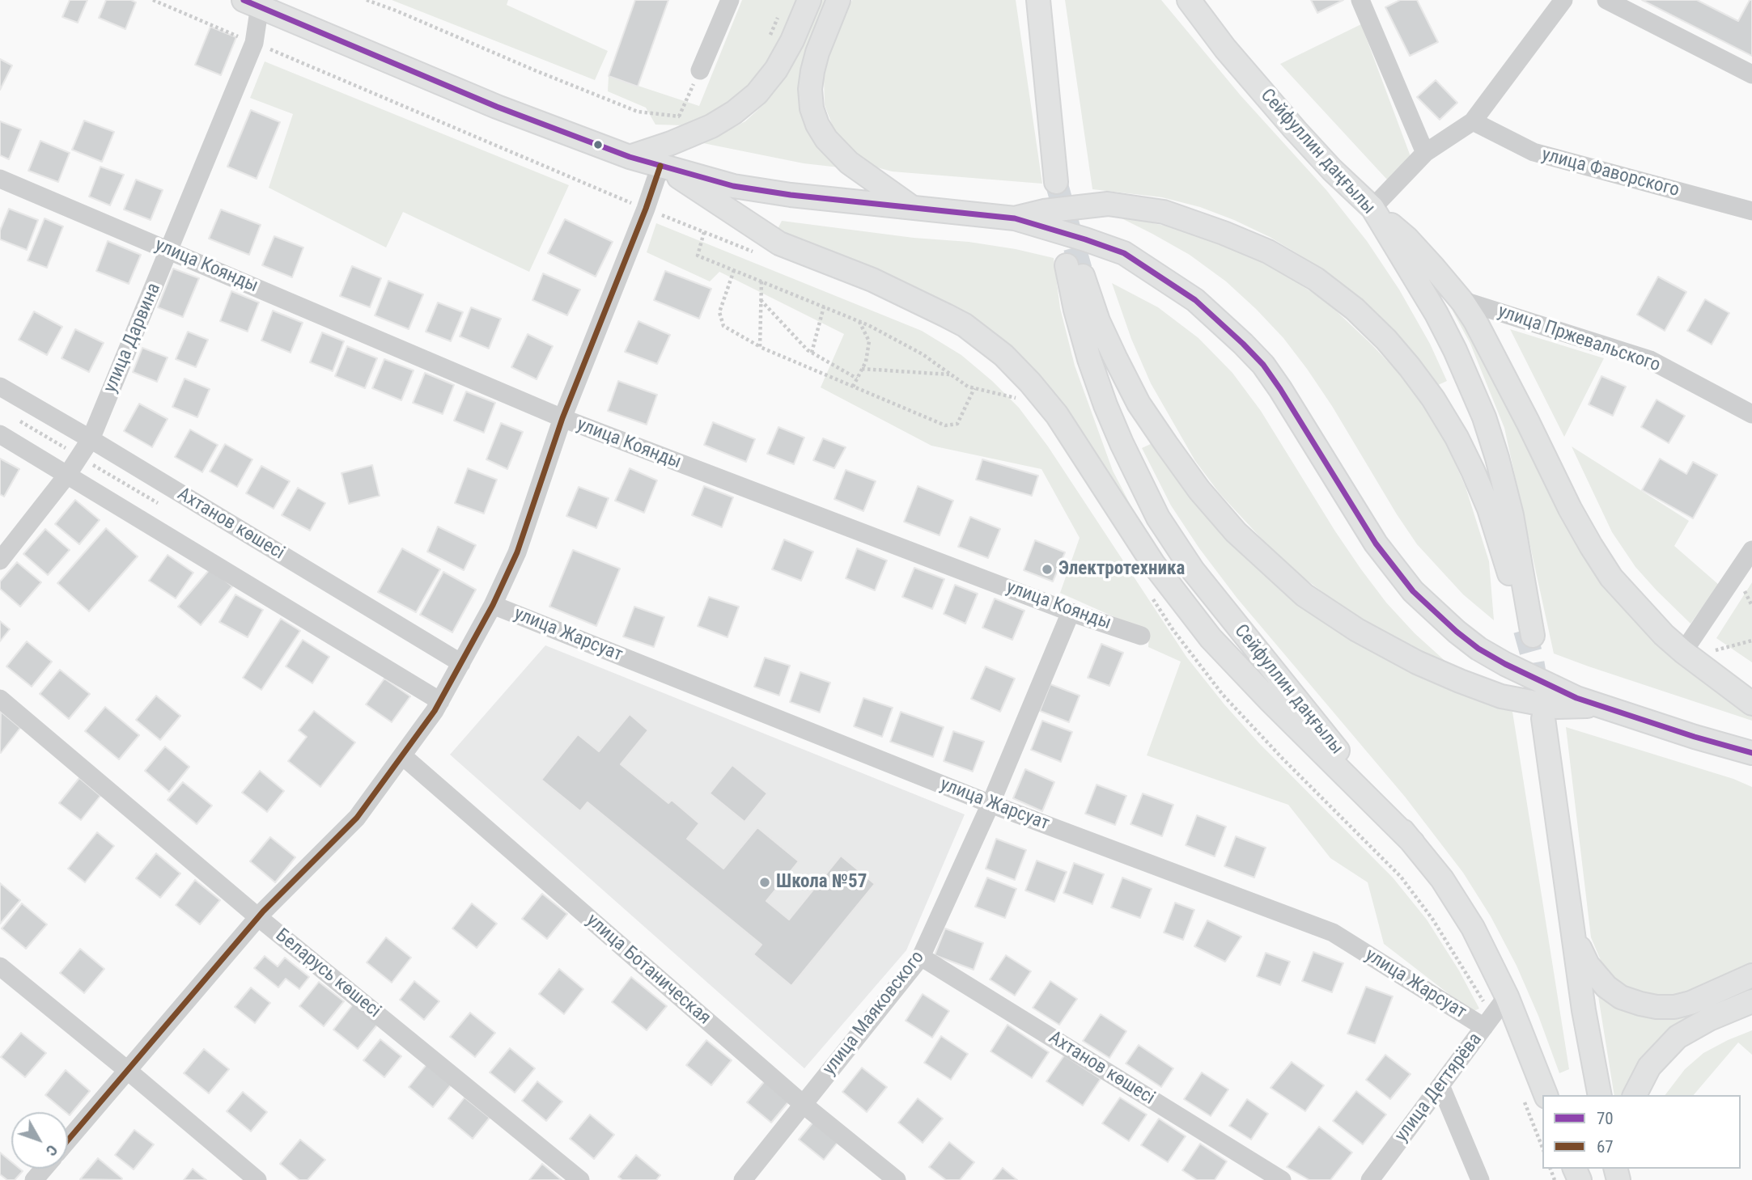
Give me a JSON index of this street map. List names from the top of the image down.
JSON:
{
  "streets": {
    "main road": ["Сейфуллин даңғылы"],
    "street": [
      "улица Фаворского",
      "улица Коянды",
      "улица Дарвина",
      "улица Пржевальского",
      "Ахтанов көшесі",
      "улица Жарсуат",
      "улица Ботаническая",
      "Беларусь көшесі",
      "улица Маяковского",
      "улица Дегтярёва"
    ]
  },
  "crossings": [
    ["Сейфуллин даңғылы", "улица Дегтярёва"],
    ["улица Коянды", "улица Дарвина"],
    ["улица Коянды", "улица Маяковского"],
    ["улица Дарвина", "Ахтанов көшесі"],
    ["Ахтанов көшесі", "улица Маяковского"],
    ["улица Жарсуат", "улица Маяковского"],
    ["улица Жарсуат", "улица Дегтярёва"],
    ["улица Ботаническая", "улица Маяковского"]
  ],
  "places": ["Электротехника", "Школа №57"],
  "lines": ["transit line 70", "transit line 67"],
  "legend": ["70", "67"],
  "north": "bottom right"
}
